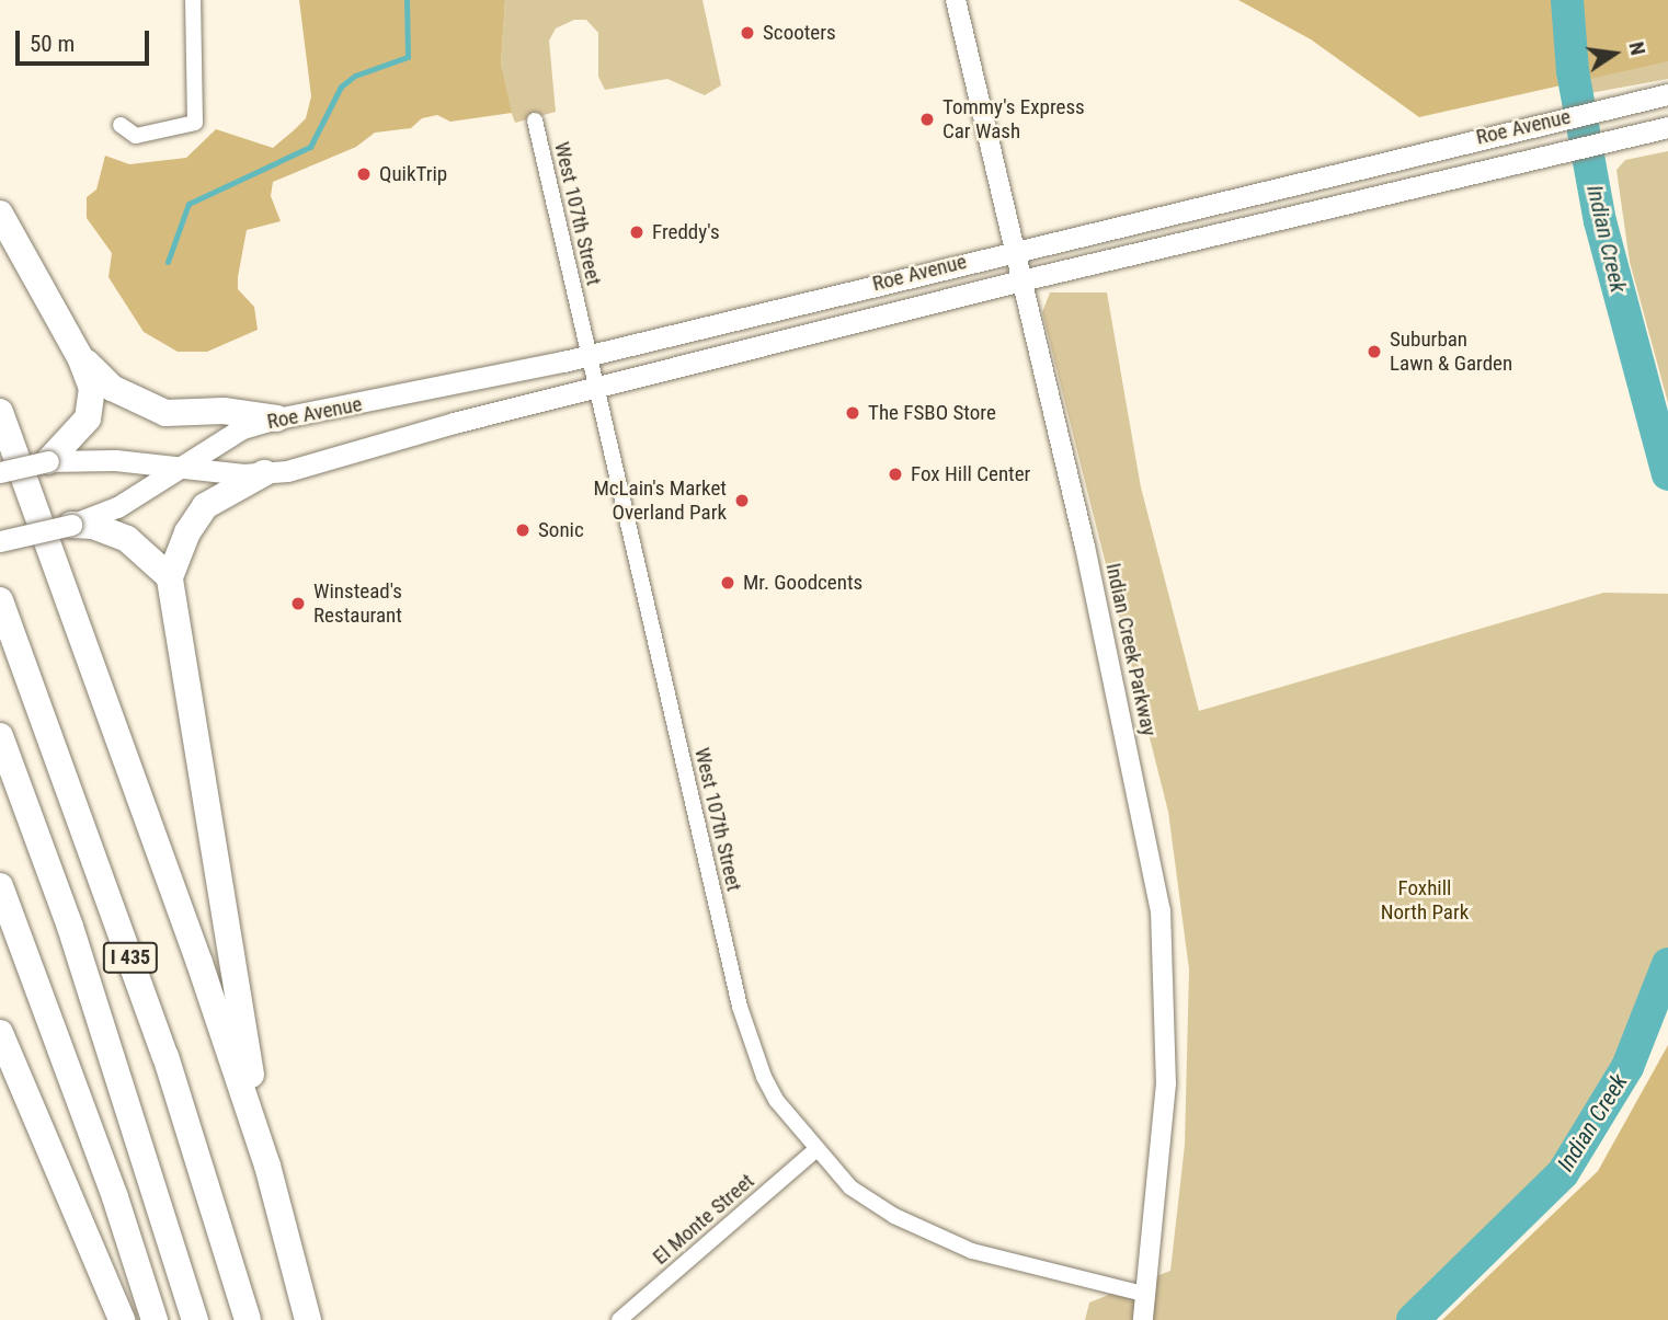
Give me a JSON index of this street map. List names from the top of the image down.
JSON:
{
  "streets": {
    "highway": ["I 435"],
    "main road": ["Roe Avenue"],
    "street": ["West 107th Street", "Indian Creek Parkway", "El Monte Street"]
  },
  "crossings": [
    ["Roe Avenue", "West 107th Street"],
    ["Roe Avenue", "Indian Creek Parkway"],
    ["West 107th Street", "Indian Creek Parkway"],
    ["West 107th Street", "El Monte Street"]
  ],
  "water": ["Indian Creek"],
  "parks": ["Foxhill North Park"],
  "places": [
    "Scooters",
    "Tommy's Express Car Wash",
    "QuikTrip",
    "Freddy's",
    "Suburban Lawn & Garden",
    "The FSBO Store",
    "Fox Hill Center",
    "McLain's Market Overland Park",
    "Sonic",
    "Mr. Goodcents",
    "Winstead's Restaurant"
  ],
  "scale_bar": "50 m",
  "north": "right"
}
